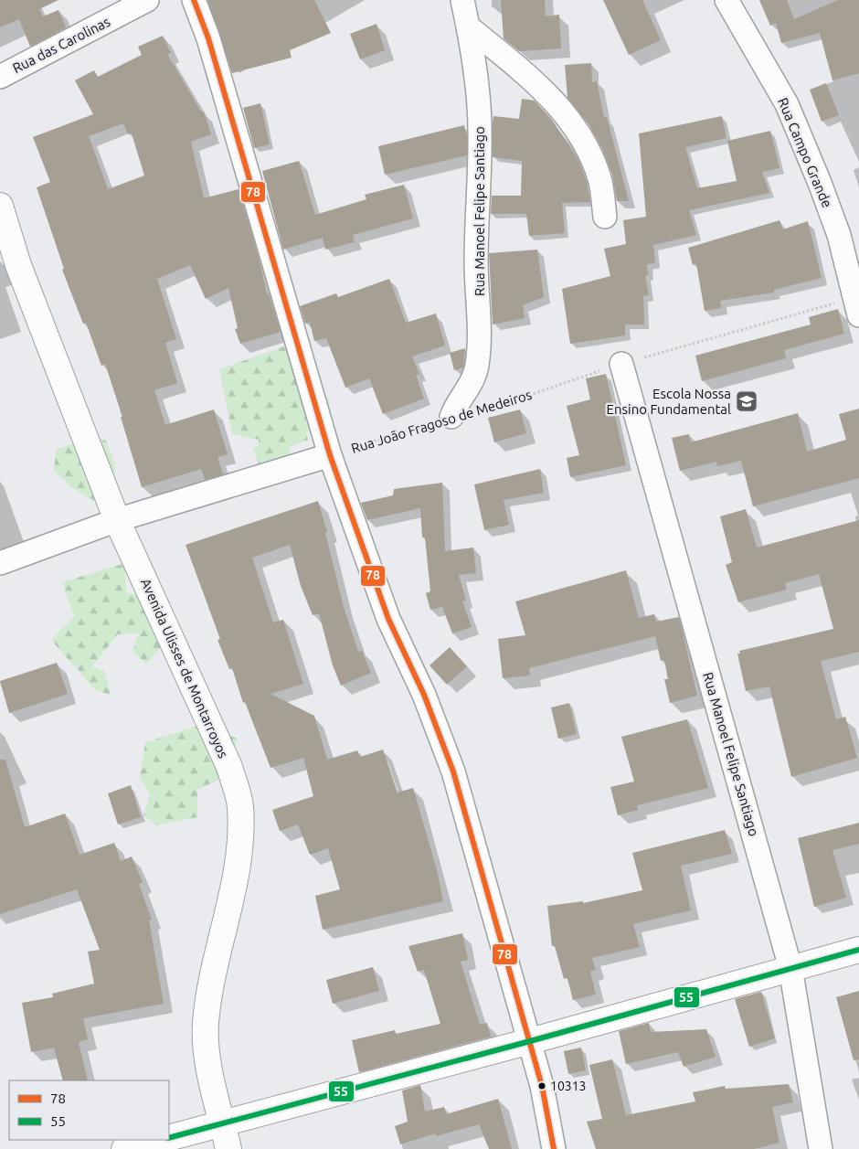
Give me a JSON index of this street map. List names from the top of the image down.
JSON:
{
  "streets": {
    "street": [
      "Rua das Carolinas",
      "Rua Campo Grande",
      "Rua Manoel Felipe Santiago",
      "Avenida Ulisses de Montarroyos"
    ],
    "path": ["Rua João Fragoso de Medeiros"]
  },
  "crossings": [
    ["Rua Campo Grande", "Rua João Fragoso de Medeiros"],
    ["Rua Manoel Felipe Santiago", "Rua João Fragoso de Medeiros"]
  ],
  "places": {
    "school or university": ["Escola Nossa Ensino Fundamental"],
    "other": ["10313"]
  },
  "lines": ["transit line 78", "transit line 55"],
  "legend": ["78", "55"]
}
